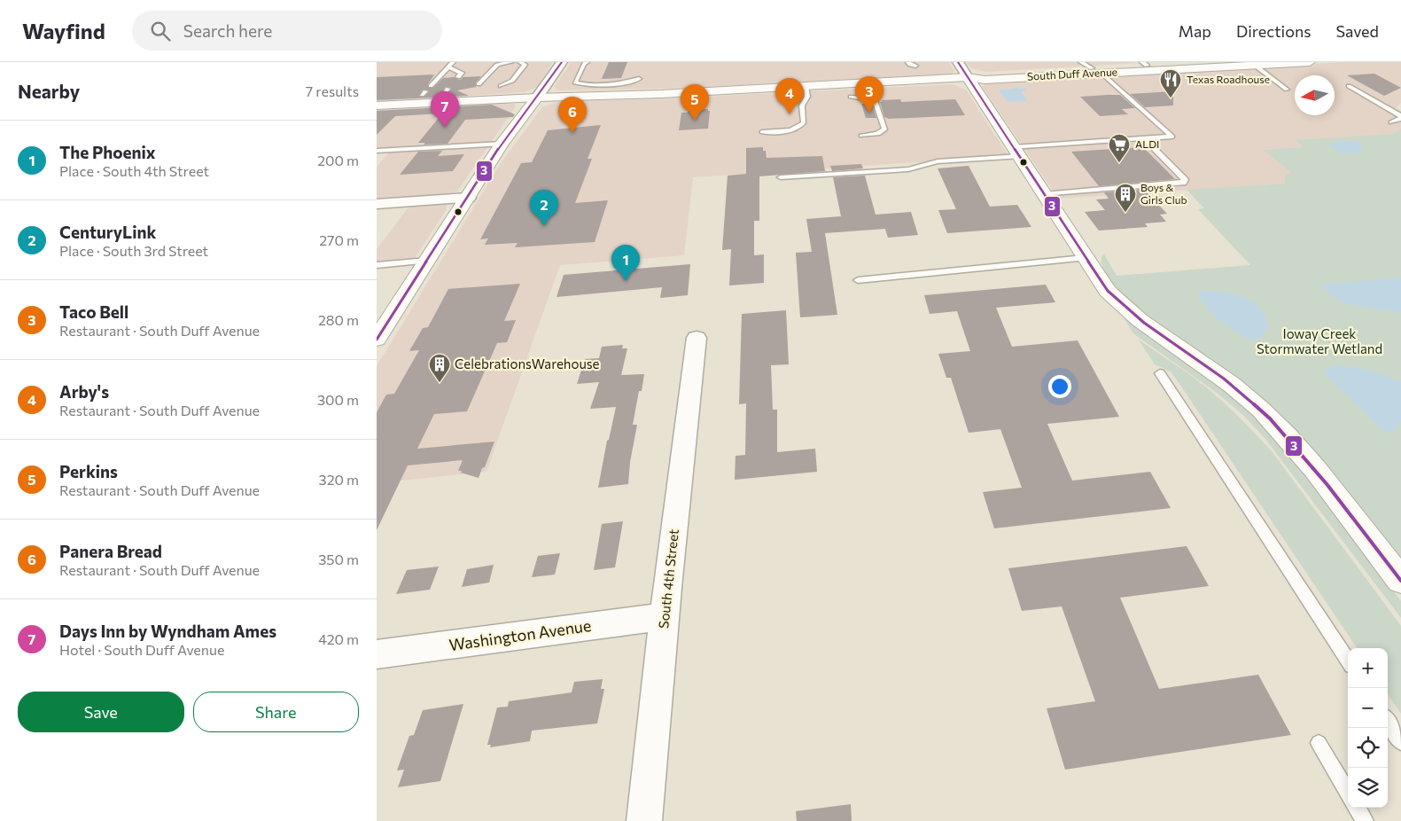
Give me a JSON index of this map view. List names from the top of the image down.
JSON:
{
  "streets": {
    "main road": ["South Duff Avenue"],
    "street": ["South 4th Street", "Washington Avenue"]
  },
  "crossings": [
    ["South 4th Street", "Washington Avenue"]
  ],
  "parks": ["Ioway Creek Stormwater Wetland"],
  "places": {
    "restaurant": ["Texas Roadhouse"],
    "supermarket": ["ALDI"],
    "building": ["Boys & Girls Club", "CelebrationsWarehouse"]
  },
  "lines": ["transit line 3"],
  "north": "left",
  "page": {
    "header": "Wayfind",
    "search": "Search here",
    "nav": ["Map", "Directions", "Saved"],
    "heading": ["Nearby", "7 results"],
    "pins": [
      "3",
      "4",
      "5",
      "7",
      "6",
      "2",
      "1"
    ],
    "list": [
      {
        "mark": "1",
        "name": "The Phoenix",
        "note": "Place · South 4th Street",
        "value": "200 m"
      },
      {
        "mark": "2",
        "name": "CenturyLink",
        "note": "Place · South 3rd Street",
        "value": "270 m"
      },
      {
        "mark": "3",
        "name": "Taco Bell",
        "note": "Restaurant · South Duff Avenue",
        "value": "280 m"
      },
      {
        "mark": "4",
        "name": "Arby's",
        "note": "Restaurant · South Duff Avenue",
        "value": "300 m"
      },
      {
        "mark": "5",
        "name": "Perkins",
        "note": "Restaurant · South Duff Avenue",
        "value": "320 m"
      },
      {
        "mark": "6",
        "name": "Panera Bread",
        "note": "Restaurant · South Duff Avenue",
        "value": "350 m"
      },
      {
        "mark": "7",
        "name": "Days Inn by Wyndham Ames",
        "note": "Hotel · South Duff Avenue",
        "value": "420 m"
      }
    ],
    "map_buttons": ["+", "−"],
    "buttons": ["Save", "Share"]
  }
}
